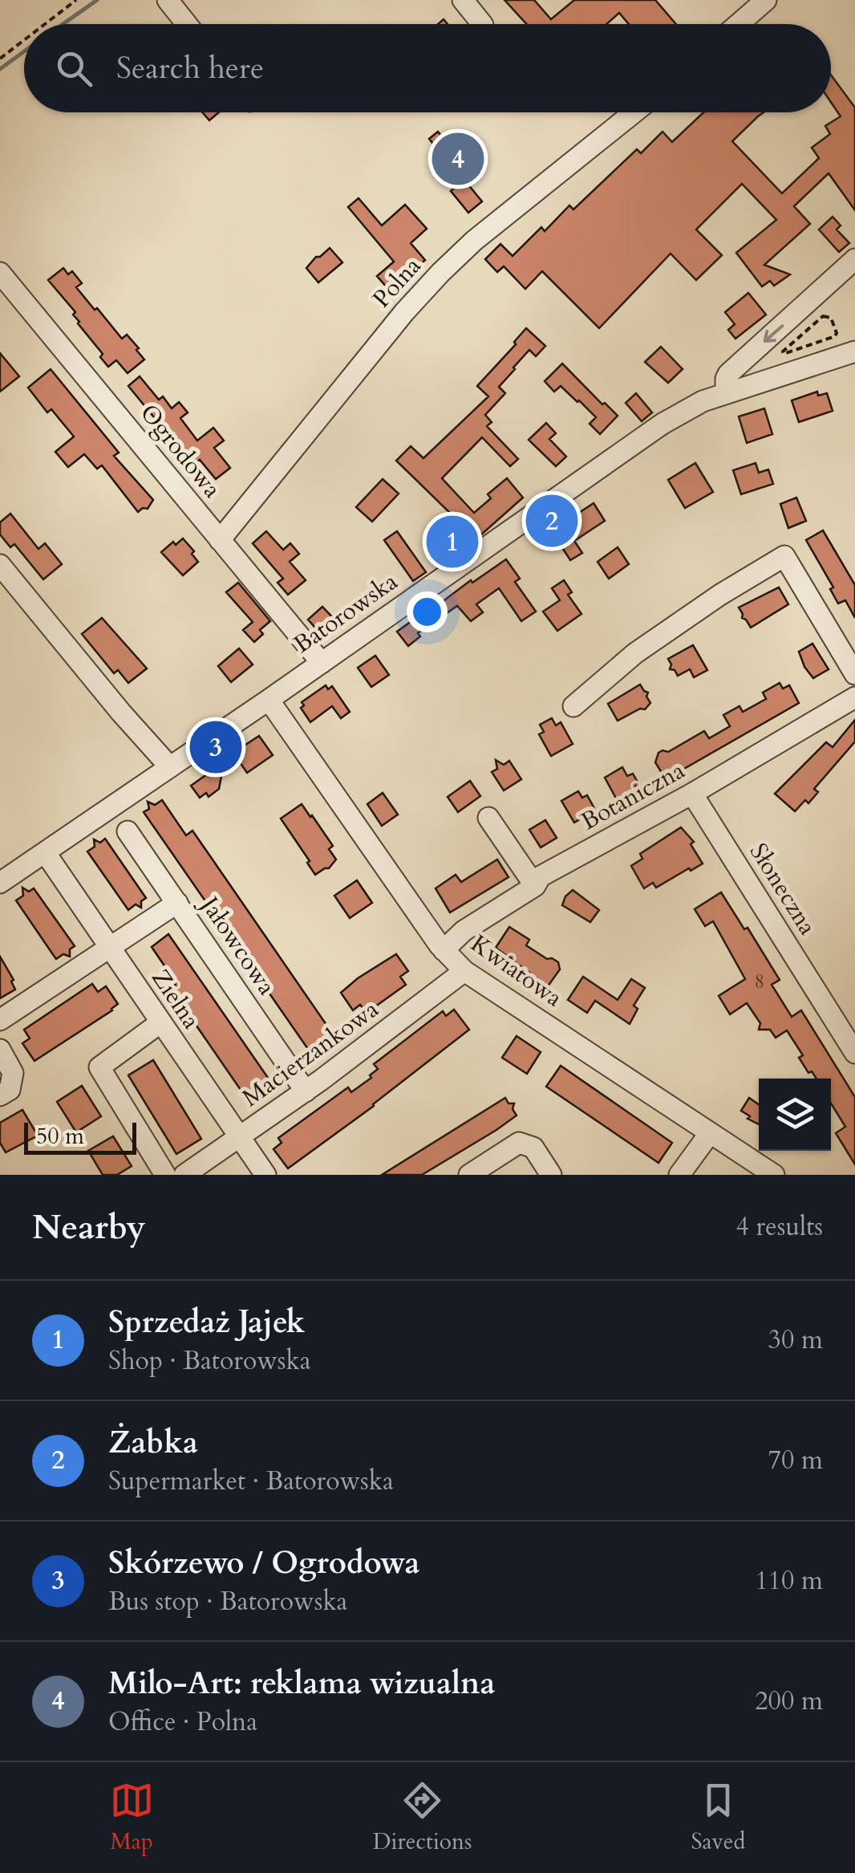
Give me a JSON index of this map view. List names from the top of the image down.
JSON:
{
  "streets": {
    "street": [
      "Polna",
      "Ogrodowa",
      "Batorowska",
      "Botaniczna",
      "Słoneczna",
      "Jałowcowa",
      "Kwiatowa",
      "Zielna",
      "Macierzankowa"
    ]
  },
  "crossings": [
    ["Polna", "Ogrodowa"],
    ["Ogrodowa", "Batorowska"],
    ["Batorowska", "Kwiatowa"],
    ["Batorowska", "Zielna"],
    ["Botaniczna", "Słoneczna"],
    ["Botaniczna", "Kwiatowa"],
    ["Jałowcowa", "Macierzankowa"],
    ["Kwiatowa", "Macierzankowa"],
    ["Zielna", "Macierzankowa"]
  ],
  "house_numbers": ["8"],
  "scale_bar": "50 m",
  "page": {
    "search": "Search here",
    "pins": [
      "4",
      "2",
      "1",
      "3"
    ],
    "scale": "50 m",
    "heading": ["Nearby", "4 results"],
    "list": [
      {
        "mark": "1",
        "name": "Sprzedaż Jajek",
        "note": "Shop · Batorowska",
        "value": "30 m"
      },
      {
        "mark": "2",
        "name": "Żabka",
        "note": "Supermarket · Batorowska",
        "value": "70 m"
      },
      {
        "mark": "3",
        "name": "Skórzewo / Ogrodowa",
        "note": "Bus stop · Batorowska",
        "value": "110 m"
      },
      {
        "mark": "4",
        "name": "Milo-Art: reklama wizualna",
        "note": "Office · Polna",
        "value": "200 m"
      }
    ],
    "nav": ["Map", "Directions", "Saved"]
  }
}
